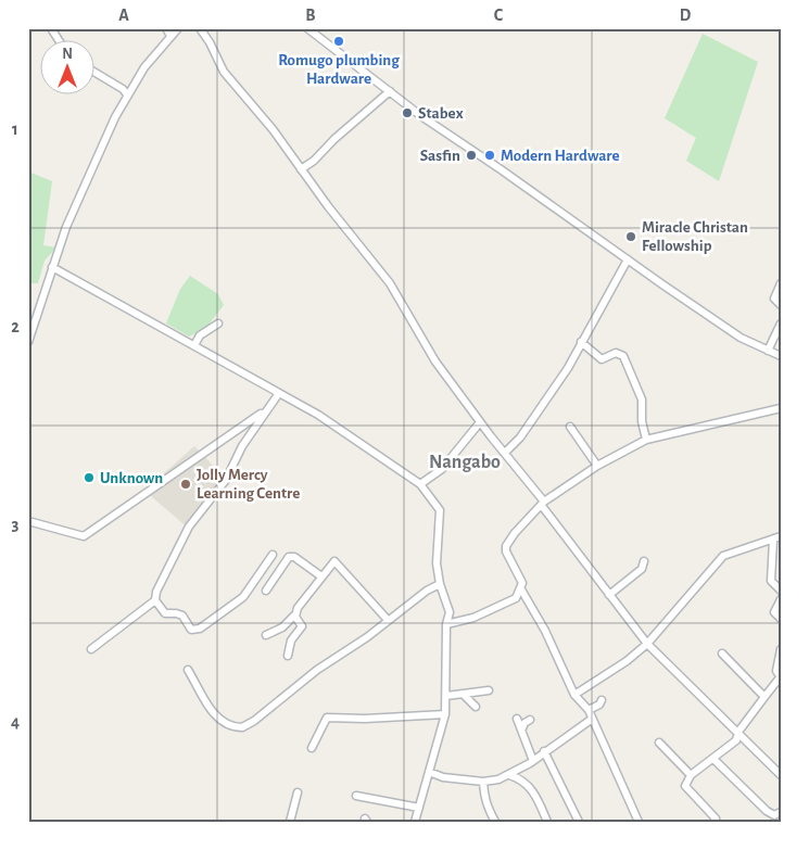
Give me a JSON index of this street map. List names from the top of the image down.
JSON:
{
  "districts": ["Nangabo"],
  "places": [
    "Romugo plumbing Hardware",
    "Stabex",
    "Sasfin",
    "Modern Hardware",
    "Miracle Christan Fellowship",
    "Unknown",
    "Jolly Mercy Learning Centre"
  ],
  "north": "top",
  "grid": {
    "columns": [
      "A",
      "B",
      "C",
      "D"
    ],
    "rows": [
      "1",
      "2",
      "3",
      "4"
    ]
  }
}
